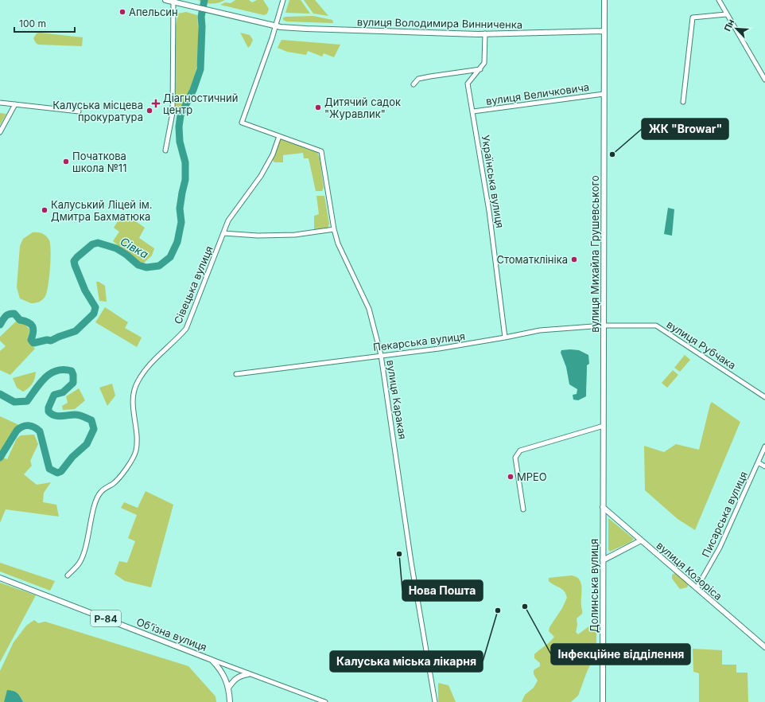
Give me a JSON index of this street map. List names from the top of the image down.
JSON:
{
  "streets": {
    "main road": [
      "вулиця Володимира Винниченка",
      "вулиця Михайла Грушевського",
      "вулиця Козоріса",
      "Долинська вулиця",
      "Р-84",
      "Обʼїзна вулиця"
    ],
    "street": [
      "вулиця Величковича",
      "Українська вулиця",
      "Сівецька вулиця",
      "Пекарська вулиця",
      "вулиця Рубчака",
      "вулиця Каракая",
      "Писарська вулиця"
    ]
  },
  "crossings": [
    ["вулиця Володимира Винниченка", "Українська вулиця"],
    ["вулиця Володимира Винниченка", "вулиця Михайла Грушевського"],
    ["вулиця Величковича", "Українська вулиця"],
    ["вулиця Величковича", "вулиця Михайла Грушевського"],
    ["Українська вулиця", "Пекарська вулиця"],
    ["вулиця Михайла Грушевського", "Пекарська вулиця"],
    ["вулиця Михайла Грушевського", "вулиця Рубчака"],
    ["вулиця Михайла Грушевського", "вулиця Козоріса"],
    ["вулиця Михайла Грушевського", "Долинська вулиця"],
    ["Сівецька вулиця", "вулиця Каракая"],
    ["Пекарська вулиця", "вулиця Рубчака"],
    ["Пекарська вулиця", "вулиця Каракая"],
    ["Писарська вулиця", "вулиця Козоріса"],
    ["вулиця Козоріса", "Долинська вулиця"]
  ],
  "water": ["Сівка"],
  "places": {
    "other": [
      "Апельсин",
      "Дитячий садок \"Журавлик\"",
      "Калуська місцева прокуратура",
      "ЖК \"Browar\"",
      "Початкова школа №11",
      "Калуський Ліцей ім. Дмитра Бахматюка",
      "Стоматклініка",
      "МРЕО",
      "Нова Пошта",
      "Інфекційне відділення",
      "Калуська міська лікарня"
    ],
    "health": ["Діагностичний центр"]
  },
  "scale_bar": "100 m",
  "north": "top left"
}
